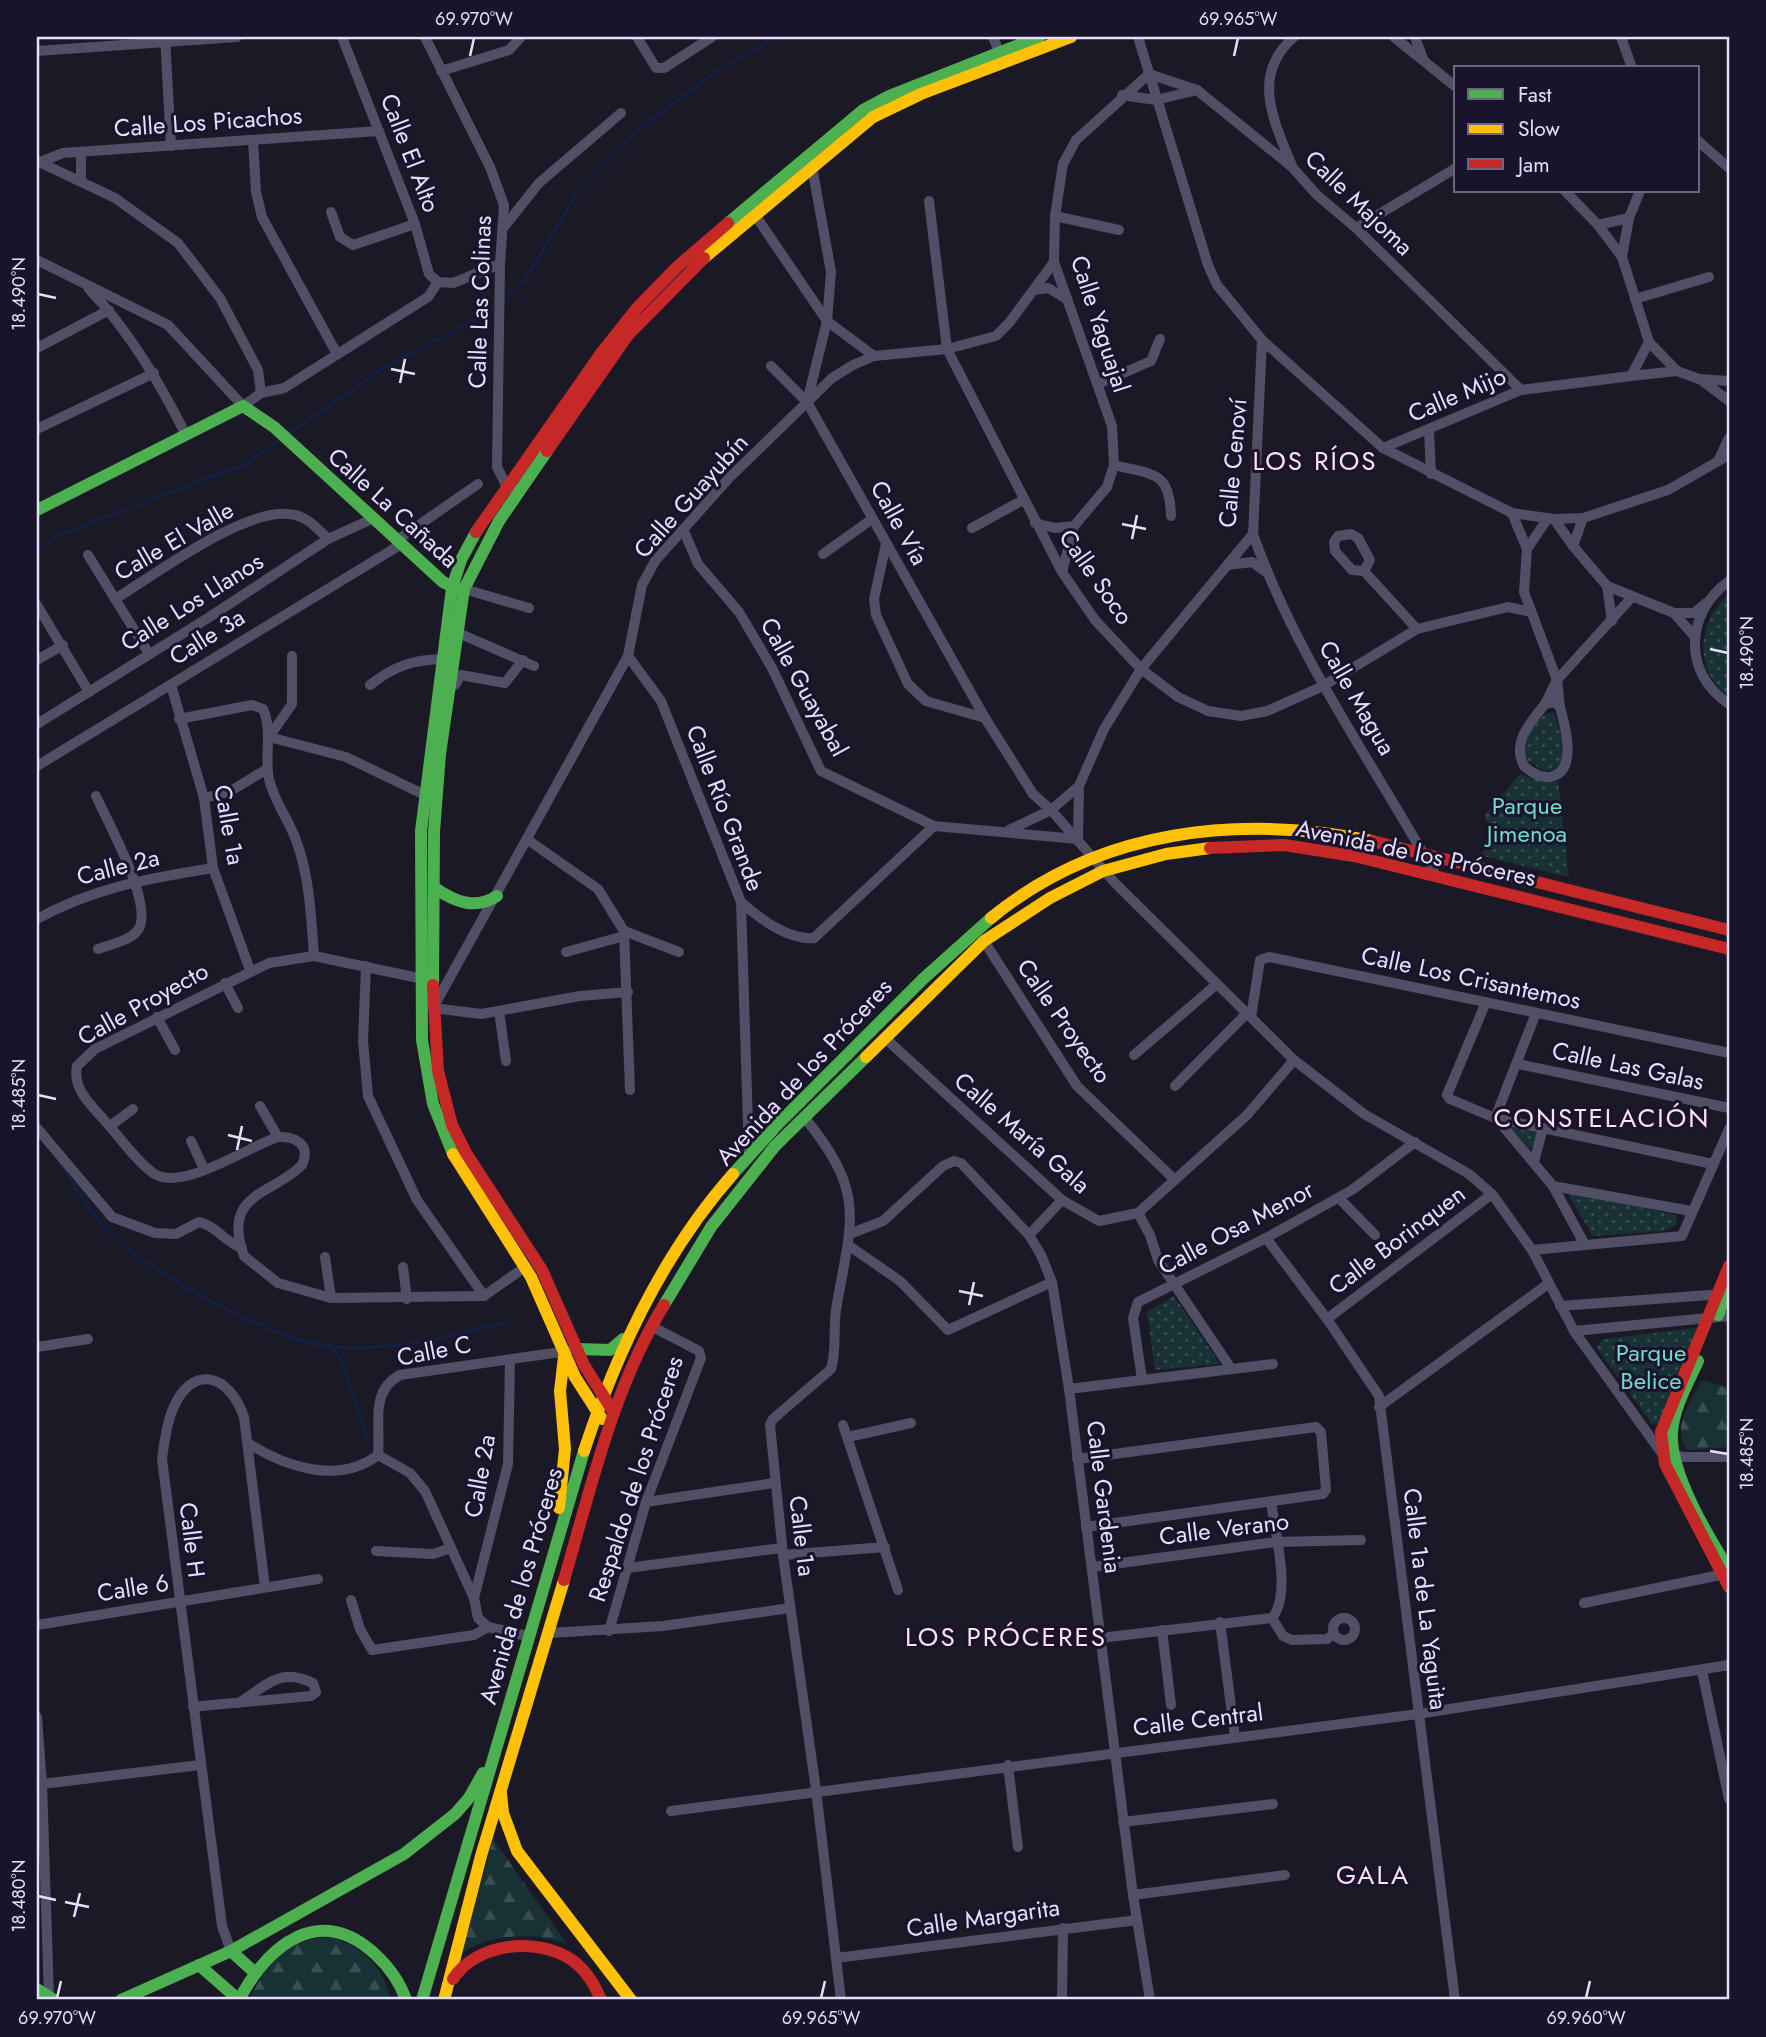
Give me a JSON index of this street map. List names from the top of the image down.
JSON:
{
  "streets": {
    "main road": ["Calle La Cañada", "Avenida de los Próceres"],
    "street": [
      "Calle Los Picachos",
      "Calle El Alto",
      "Calle Majoma",
      "Calle Las Colinas",
      "Calle Yaguajal",
      "Calle Mijo",
      "Calle Cenoví",
      "Calle Guayubín",
      "Calle Vía",
      "Calle El Valle",
      "Calle Soco",
      "Calle Los Llanos",
      "Calle 3a",
      "Calle Guayabal",
      "Calle Magua",
      "Calle Río Grande",
      "Calle 1a",
      "Calle 2a",
      "Calle Los Crisantemos",
      "Calle Proyecto",
      "Calle Las Galas",
      "Calle María Gala",
      "Calle Osa Menor",
      "Calle Borinquen",
      "Calle C",
      "Respaldo de los Próceres",
      "Calle Gardenia",
      "Calle Verano",
      "Calle H",
      "Calle 6",
      "Calle 1a de La Yaguita",
      "Calle Central",
      "Calle Margarita"
    ]
  },
  "crossings": [
    ["Calle Los Picachos", "Calle El Alto"],
    ["Calle Majoma", "Calle Yaguajal"],
    ["Calle Majoma", "Calle Mijo"],
    ["Calle Yaguajal", "Calle Guayubín"],
    ["Calle Cenoví", "Calle Soco"],
    ["Calle Cenoví", "Calle Magua"],
    ["Calle Guayubín", "Calle Vía"],
    ["Calle Guayubín", "Calle Soco"],
    ["Calle Guayubín", "Calle Guayabal"],
    ["Calle Guayubín", "Calle Río Grande"],
    ["Calle La Cañada", "Calle Los Llanos"],
    ["Calle La Cañada", "Calle 3a"],
    ["Calle Vía", "Calle Guayabal"],
    ["Calle Vía", "Avenida de los Próceres"],
    ["Calle Vía", "Calle Los Crisantemos"],
    ["Calle Vía", "Calle María Gala"],
    ["Calle Vía", "Calle Osa Menor"],
    ["Calle Vía", "Calle Borinquen"],
    ["Calle El Valle", "Calle Los Llanos"],
    ["Calle Soco", "Calle Magua"],
    ["Calle 3a", "Calle 1a"],
    ["Calle Magua", "Avenida de los Próceres"],
    ["Calle Río Grande", "Avenida de los Próceres"],
    ["Calle 1a", "Avenida de los Próceres"],
    ["Calle 1a", "Calle 2a"],
    ["Calle 1a", "Calle Proyecto"],
    ["Calle 1a", "Calle Gardenia"],
    ["Calle 1a", "Calle Central"],
    ["Calle 1a", "Calle Margarita"],
    ["Avenida de los Próceres", "Calle Proyecto"],
    ["Avenida de los Próceres", "Calle María Gala"],
    ["Avenida de los Próceres", "Respaldo de los Próceres"],
    ["Calle 2a", "Calle C"],
    ["Calle Proyecto", "Calle María Gala"],
    ["Calle Osa Menor", "Calle 1a de La Yaguita"],
    ["Calle Borinquen", "Calle 1a de La Yaguita"],
    ["Calle Gardenia", "Calle Verano"],
    ["Calle Gardenia", "Calle Central"],
    ["Calle Gardenia", "Calle Margarita"],
    ["Calle H", "Calle 6"],
    ["Calle 1a de La Yaguita", "Calle Central"]
  ],
  "districts": [
    "LOS RÍOS",
    "CONSTELACIÓN",
    "LOS PRÓCERES",
    "GALA"
  ],
  "parks": ["Parque Jimenoa", "Parque Belice"],
  "legend": ["Fast", "Slow", "Jam"],
  "coordinates": [
    "69.970°W",
    "69.965°W",
    "18.490°N",
    "18.485°N",
    "18.480°N",
    "69.960°W"
  ]
}
